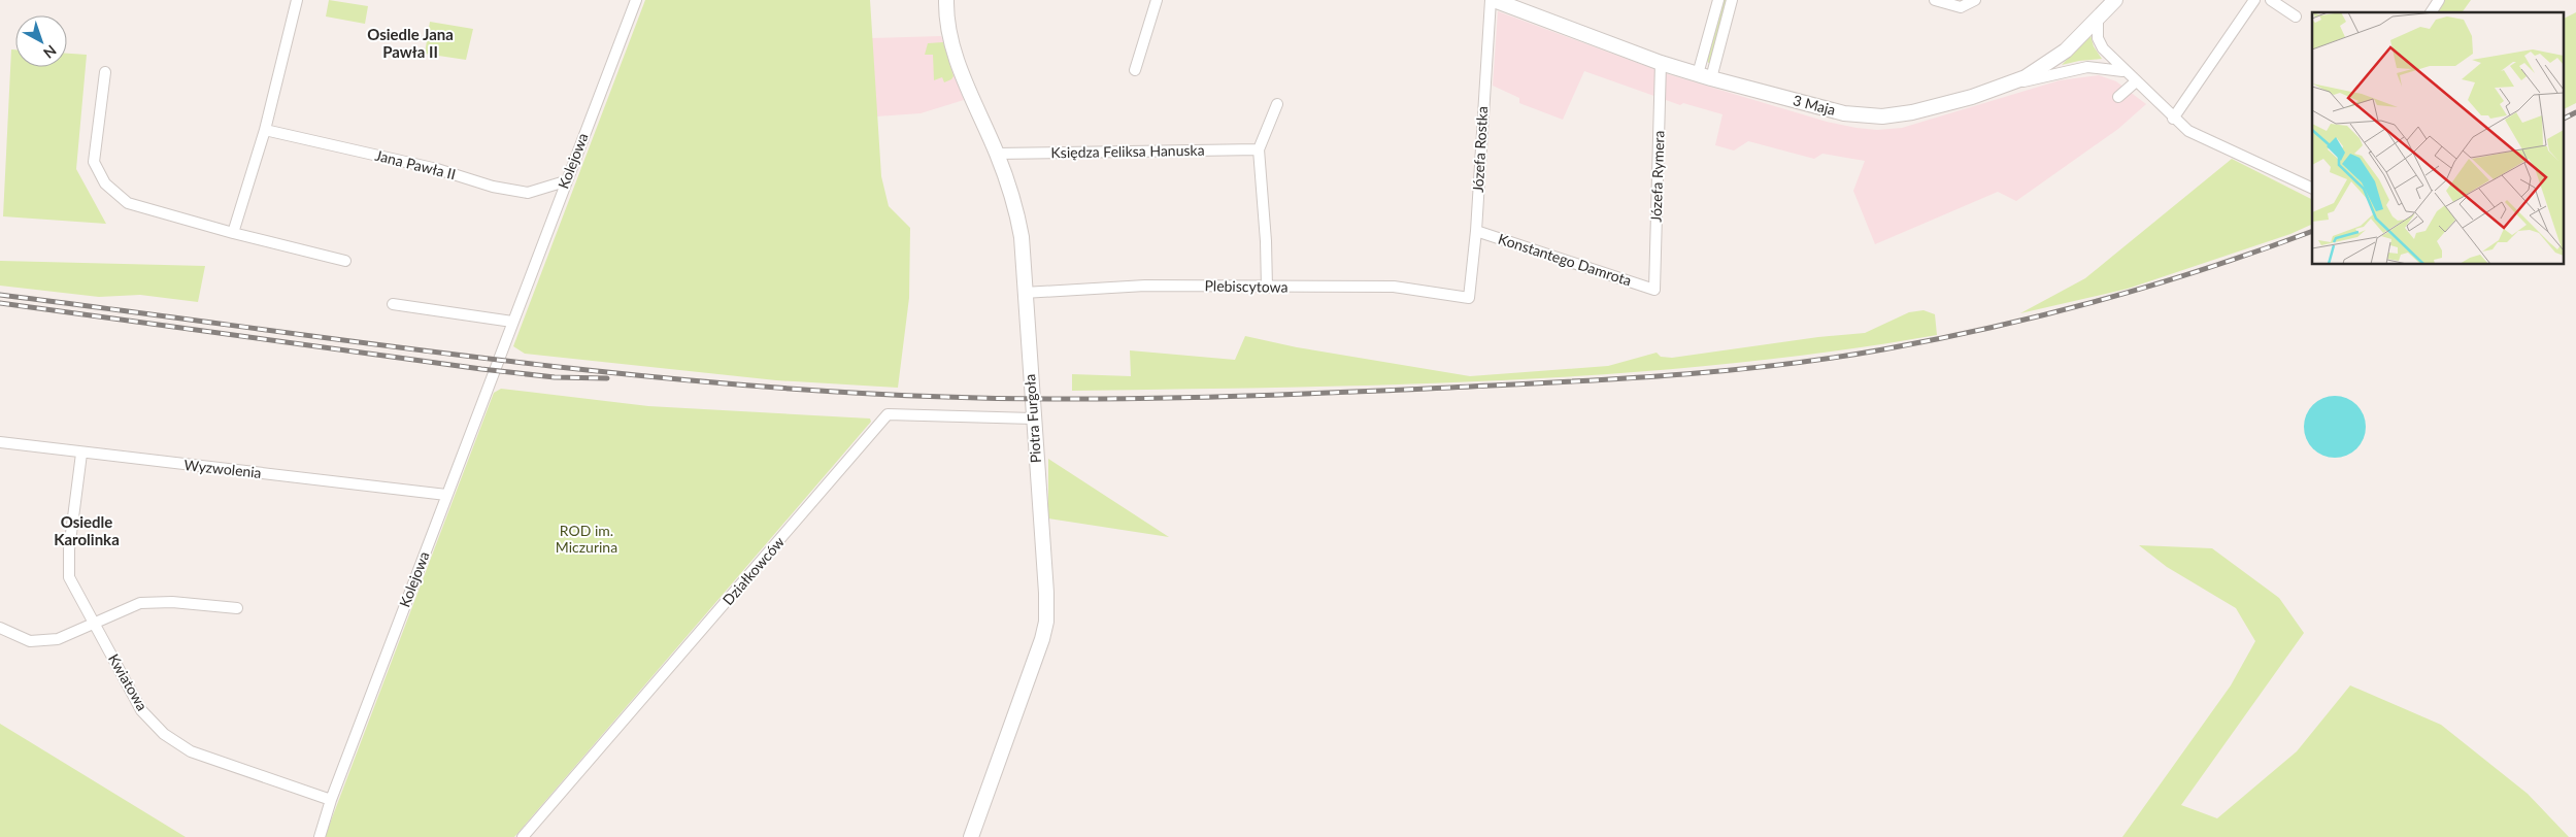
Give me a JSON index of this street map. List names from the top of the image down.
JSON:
{
  "streets": {
    "street": [
      "3 Maja",
      "Józefa Rostka",
      "Księdza Feliksa Hanuska",
      "Kolejowa",
      "Jana Pawła II",
      "Józefa Rymera",
      "Konstantego Damrota",
      "Plebiscytowa",
      "Piotra Furgoła",
      "Wyzwolenia",
      "Działkowców",
      "Kwiatowa"
    ]
  },
  "crossings": [
    ["3 Maja", "Józefa Rostka"],
    ["3 Maja", "Józefa Rymera"],
    ["Józefa Rostka", "Konstantego Damrota"],
    ["Józefa Rostka", "Plebiscytowa"],
    ["Księdza Feliksa Hanuska", "Piotra Furgoła"],
    ["Kolejowa", "Jana Pawła II"],
    ["Kolejowa", "Wyzwolenia"],
    ["Kolejowa", "Kwiatowa"],
    ["Józefa Rymera", "Konstantego Damrota"],
    ["Plebiscytowa", "Piotra Furgoła"],
    ["Piotra Furgoła", "Działkowców"],
    ["Wyzwolenia", "Kwiatowa"]
  ],
  "districts": ["Osiedle Jana Pawła II", "Osiedle Karolinka"],
  "parks": ["ROD im. Miczurina"],
  "north": "bottom right"
}
